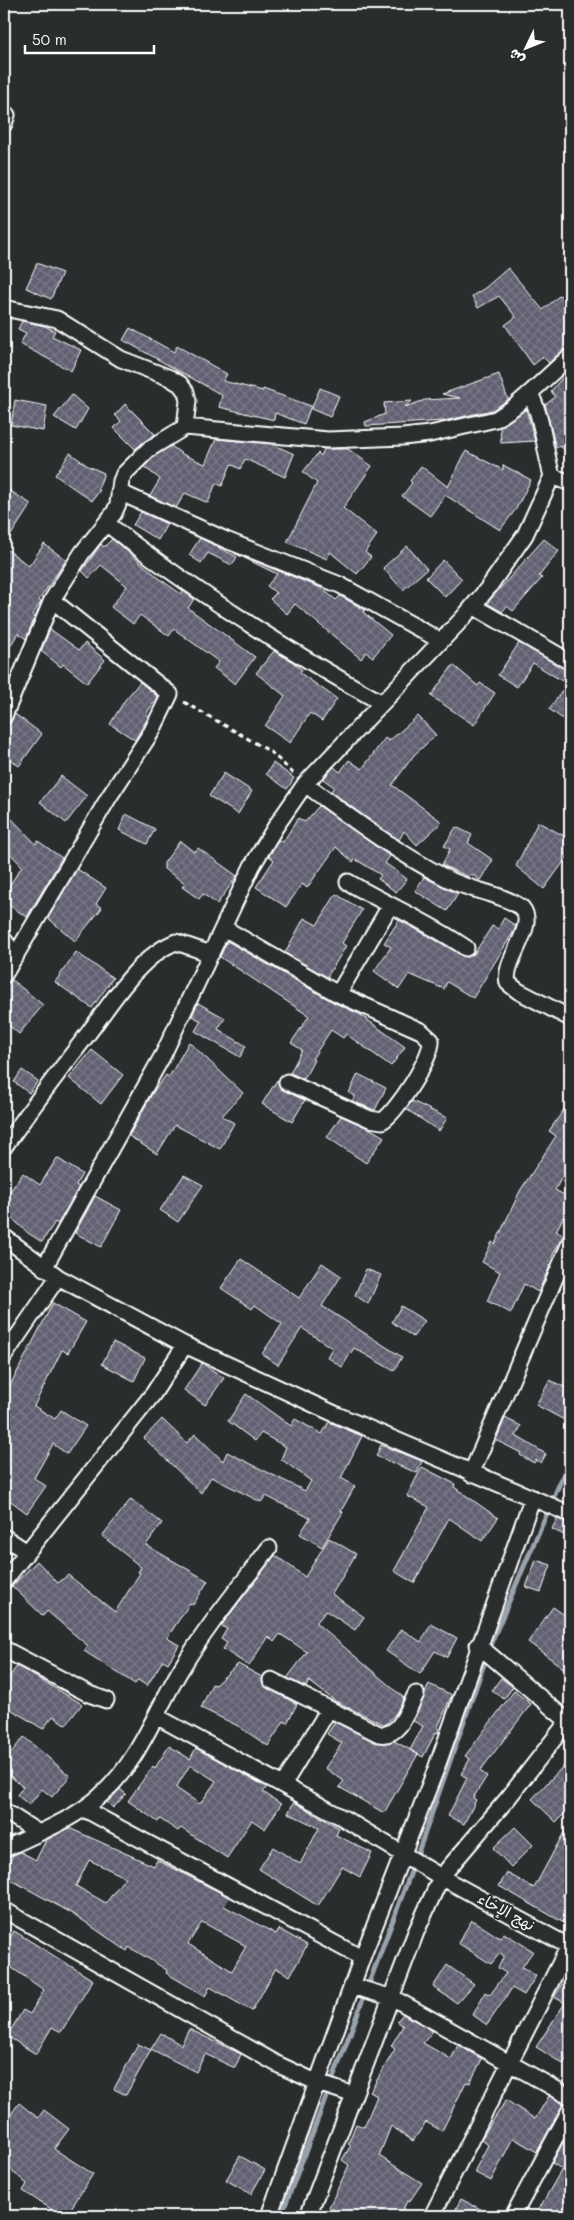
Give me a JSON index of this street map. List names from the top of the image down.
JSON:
{
  "streets": {
    "street": ["نهج الإخاء"]
  },
  "scale_bar": "50 m",
  "north": "bottom left"
}
